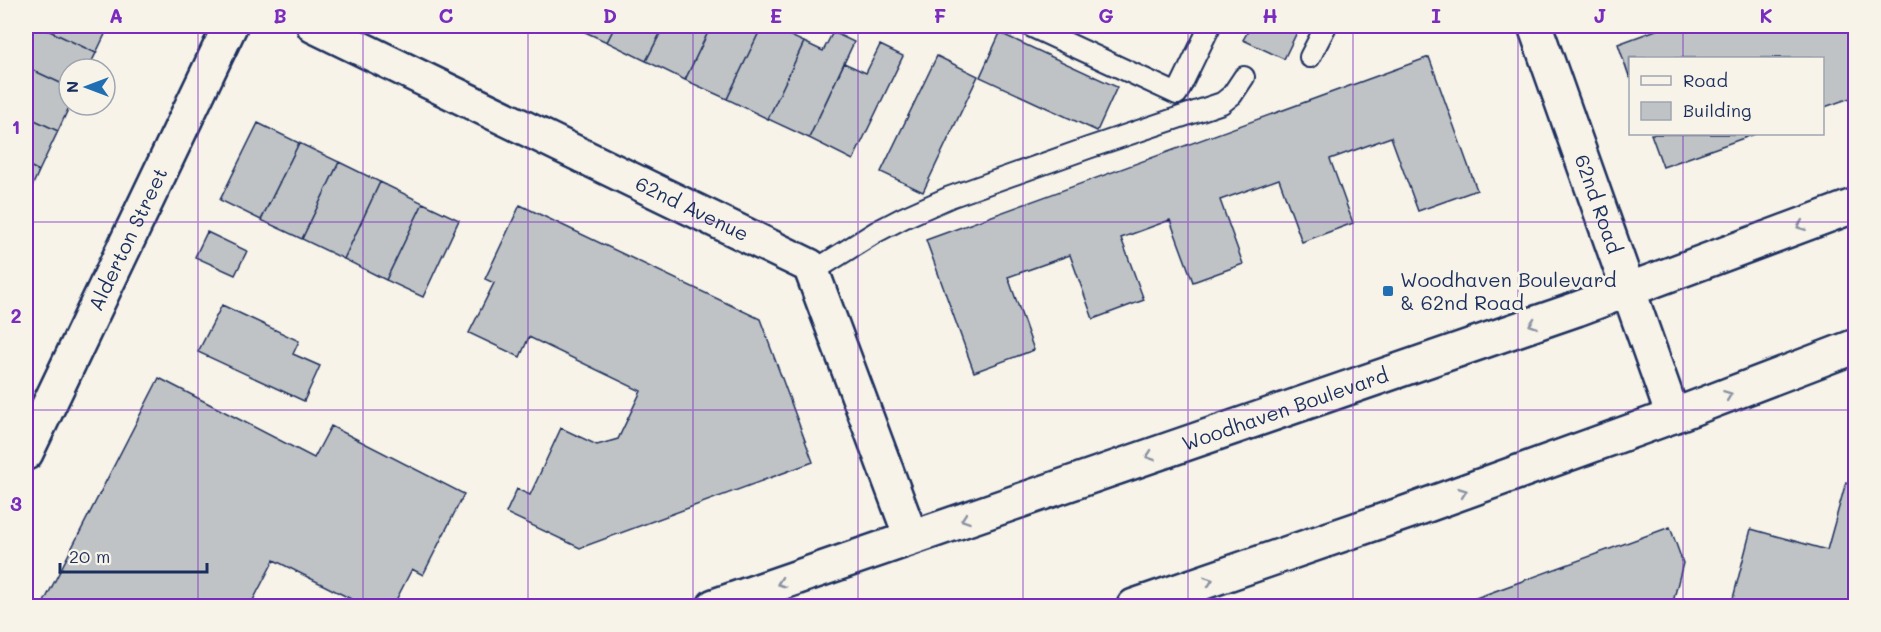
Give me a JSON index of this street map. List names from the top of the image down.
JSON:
{
  "streets": {
    "main road": [
      "62nd Road",
      "62nd Avenue",
      "Alderton Street",
      "Woodhaven Boulevard"
    ]
  },
  "crossings": [
    ["62nd Road", "Woodhaven Boulevard"]
  ],
  "places": {
    "transit": ["Woodhaven Boulevard & 62nd Road"]
  },
  "legend": ["Road", "Building"],
  "scale_bar": "20 m",
  "north": "left",
  "grid": {
    "columns": [
      "A",
      "B",
      "C",
      "D",
      "E",
      "F",
      "G",
      "H",
      "I",
      "J",
      "K"
    ],
    "rows": ["1", "2", "3"]
  }
}
